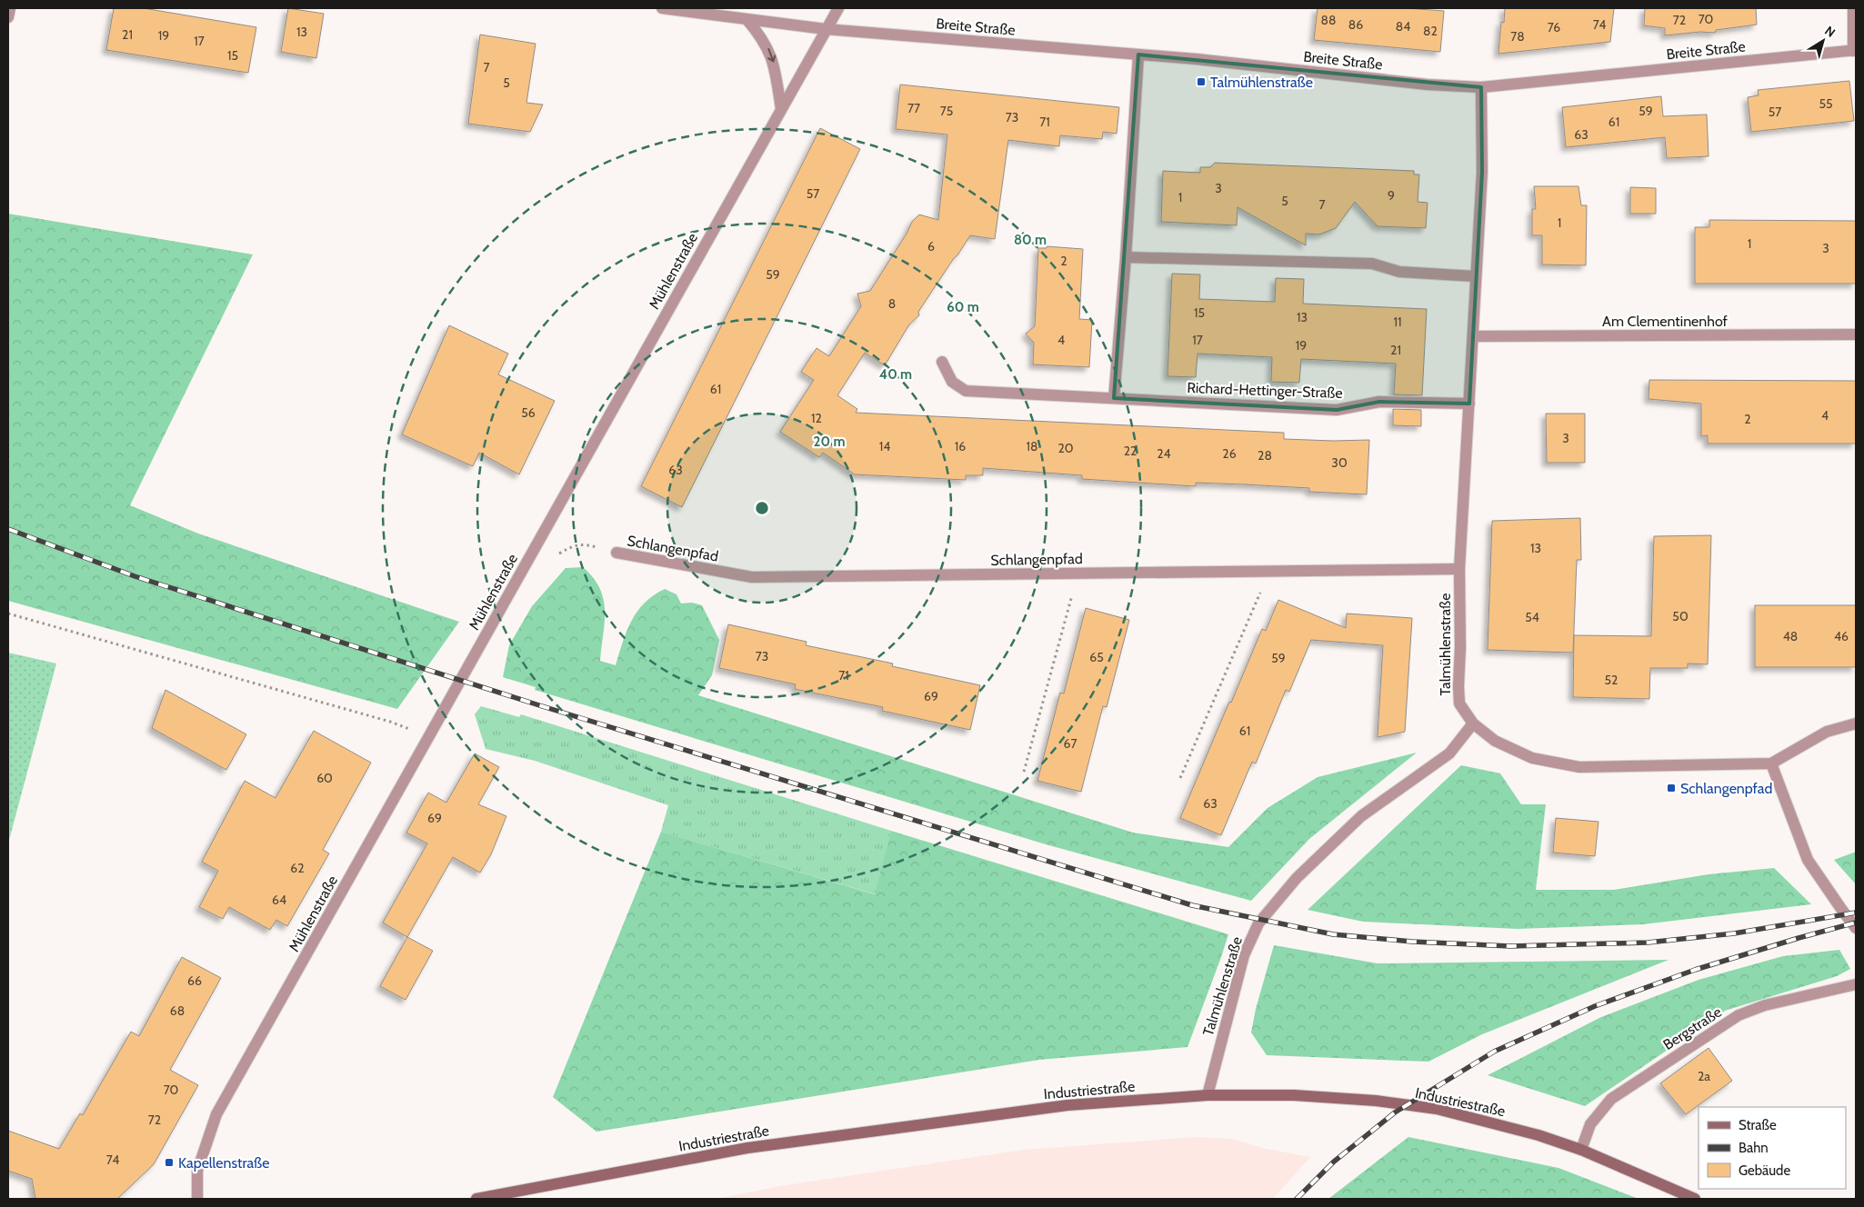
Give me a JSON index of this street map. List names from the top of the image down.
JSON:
{
  "streets": {
    "main road": ["Industriestraße"],
    "street": [
      "Breite Straße",
      "Mühlenstraße",
      "Am Clementinenhof",
      "Richard-Hettinger-Straße",
      "Schlangenpfad",
      "Talmühlenstraße",
      "Bergstraße"
    ]
  },
  "crossings": [
    ["Breite Straße", "Mühlenstraße"],
    ["Breite Straße", "Talmühlenstraße"],
    ["Am Clementinenhof", "Talmühlenstraße"],
    ["Richard-Hettinger-Straße", "Talmühlenstraße"],
    ["Schlangenpfad", "Talmühlenstraße"],
    ["Talmühlenstraße", "Industriestraße"],
    ["Bergstraße", "Industriestraße"]
  ],
  "places": {
    "transit": ["Talmühlenstraße", "Schlangenpfad", "Kapellenstraße"]
  },
  "house_numbers": [
    "70",
    "88",
    "72",
    "86",
    "74",
    "84",
    "76",
    "82",
    "13",
    "21",
    "19",
    "78",
    "17",
    "15",
    "7",
    "5",
    "55",
    "77",
    "75",
    "59",
    "57",
    "73",
    "71",
    "61",
    "63",
    "3",
    "57",
    "9",
    "1",
    "5",
    "7",
    "1",
    "1",
    "6",
    "3",
    "2",
    "59",
    "8",
    "15",
    "13",
    "11",
    "4",
    "17",
    "19",
    "21",
    "61",
    "56",
    "4",
    "12",
    "2",
    "3",
    "14",
    "16",
    "18",
    "20",
    "22",
    "24",
    "26",
    "28",
    "30",
    "63",
    "13",
    "50",
    "54",
    "48",
    "46",
    "73",
    "65",
    "59",
    "71",
    "52",
    "69",
    "61",
    "67",
    "60",
    "63",
    "69",
    "62",
    "64",
    "66",
    "68",
    "2a",
    "70",
    "72",
    "74"
  ],
  "legend": ["Straße", "Bahn", "Gebäude"],
  "north": "top right",
  "rings": [
    "80 m",
    "60 m",
    "40 m",
    "20 m"
  ]
}
